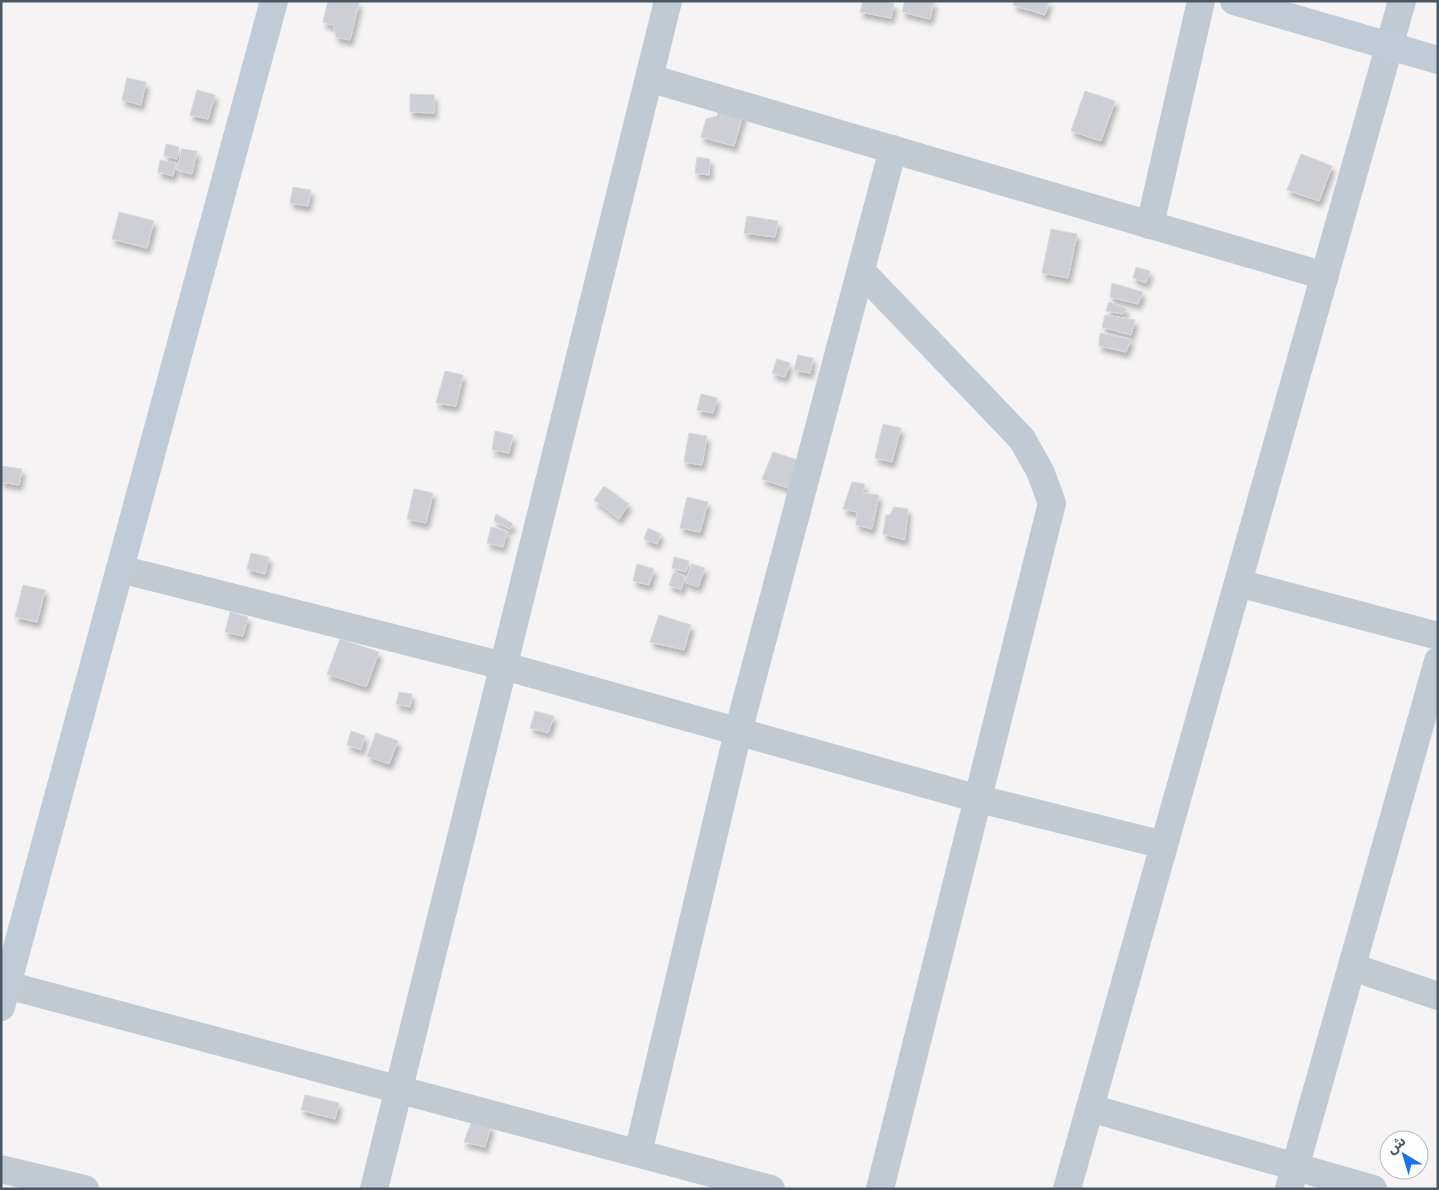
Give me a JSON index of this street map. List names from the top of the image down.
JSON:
{
  "north": "top left"
}
